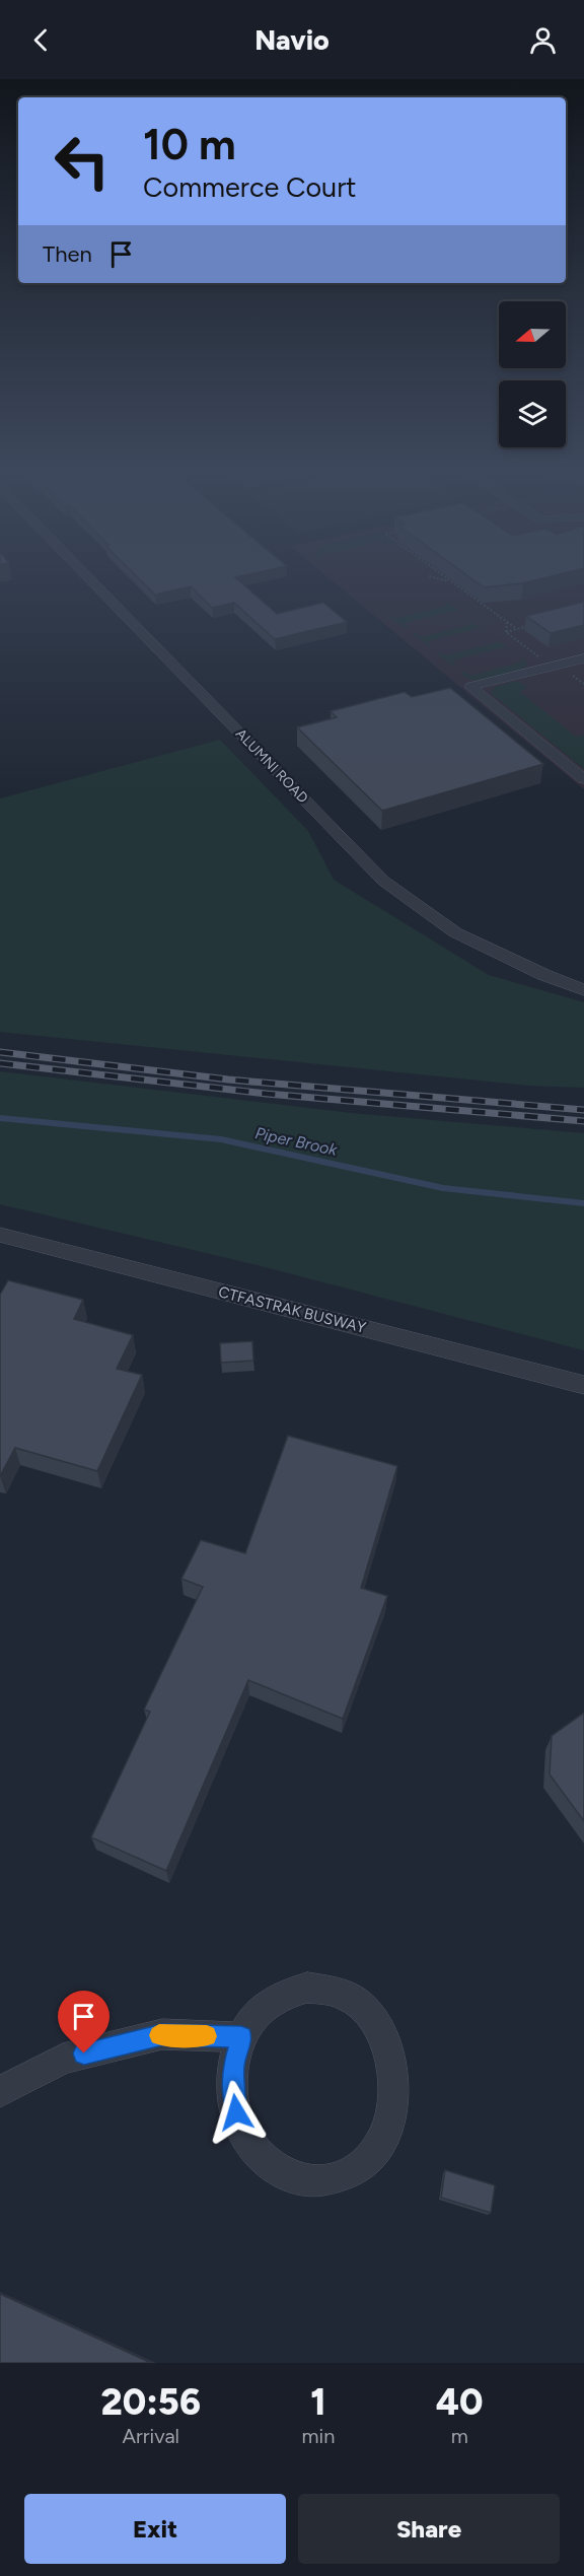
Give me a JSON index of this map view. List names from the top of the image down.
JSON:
{
  "streets": {
    "street": ["ALUMNI ROAD", "CTFASTRAK BUSWAY"]
  },
  "water": ["Piper Brook"],
  "north": "left",
  "page": {
    "header": "Navio",
    "turn": ["10 m", "Commerce Court"],
    "then": "Then",
    "eta": [
      "20:56",
      "Arrival",
      "1",
      "min",
      "40",
      "m"
    ],
    "buttons": ["Exit", "Share"]
  }
}
